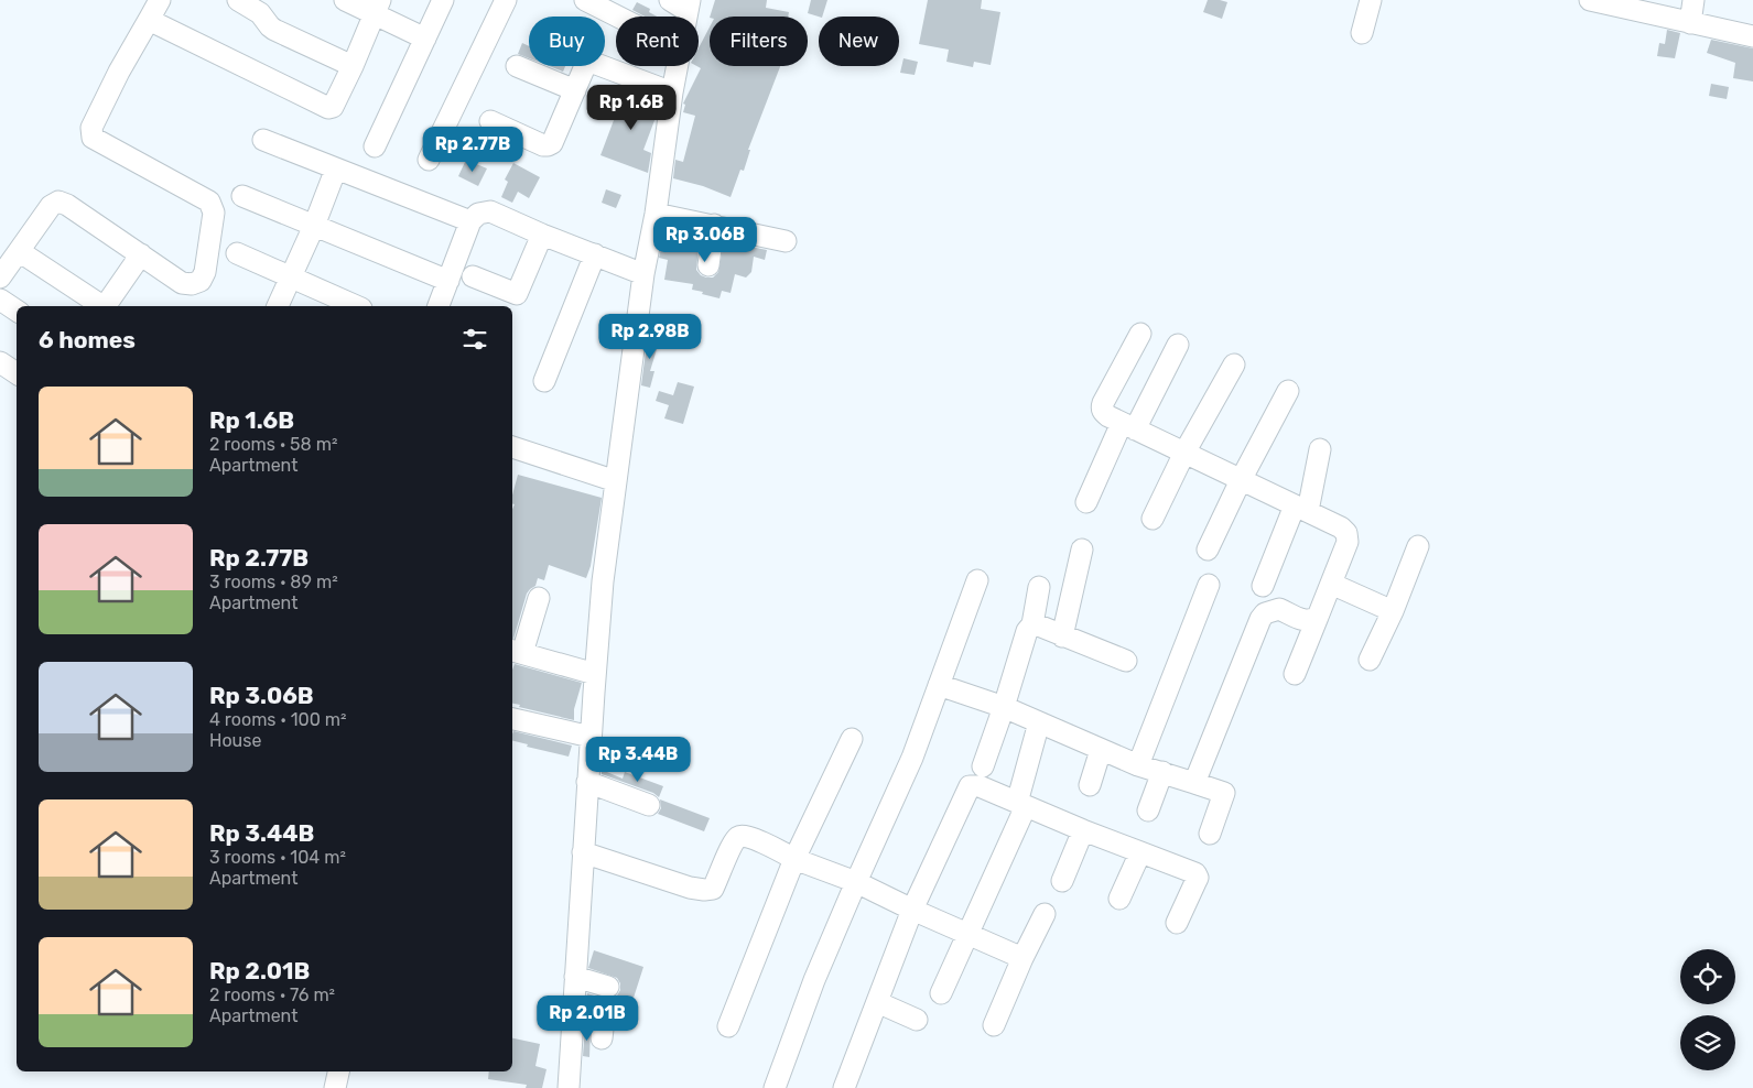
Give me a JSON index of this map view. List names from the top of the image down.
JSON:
{
  "page": {
    "chip": [
      "Buy",
      "Rent",
      "Filters",
      "New"
    ],
    "price": [
      "Rp 1.6B",
      "Rp 2.77B",
      "Rp 3.06B",
      "Rp 2.98B",
      "Rp 3.44B",
      "Rp 2.01B"
    ],
    "heading": "6 homes",
    "list": [
      {
        "name": "Rp 1.6B",
        "note": "2 rooms · 58 m² · Apartment"
      },
      {
        "name": "Rp 2.77B",
        "note": "3 rooms · 89 m² · Apartment"
      },
      {
        "name": "Rp 3.06B",
        "note": "4 rooms · 100 m² · House"
      },
      {
        "name": "Rp 3.44B",
        "note": "3 rooms · 104 m² · Apartment"
      },
      {
        "name": "Rp 2.01B",
        "note": "2 rooms · 76 m² · Apartment"
      }
    ]
  }
}
